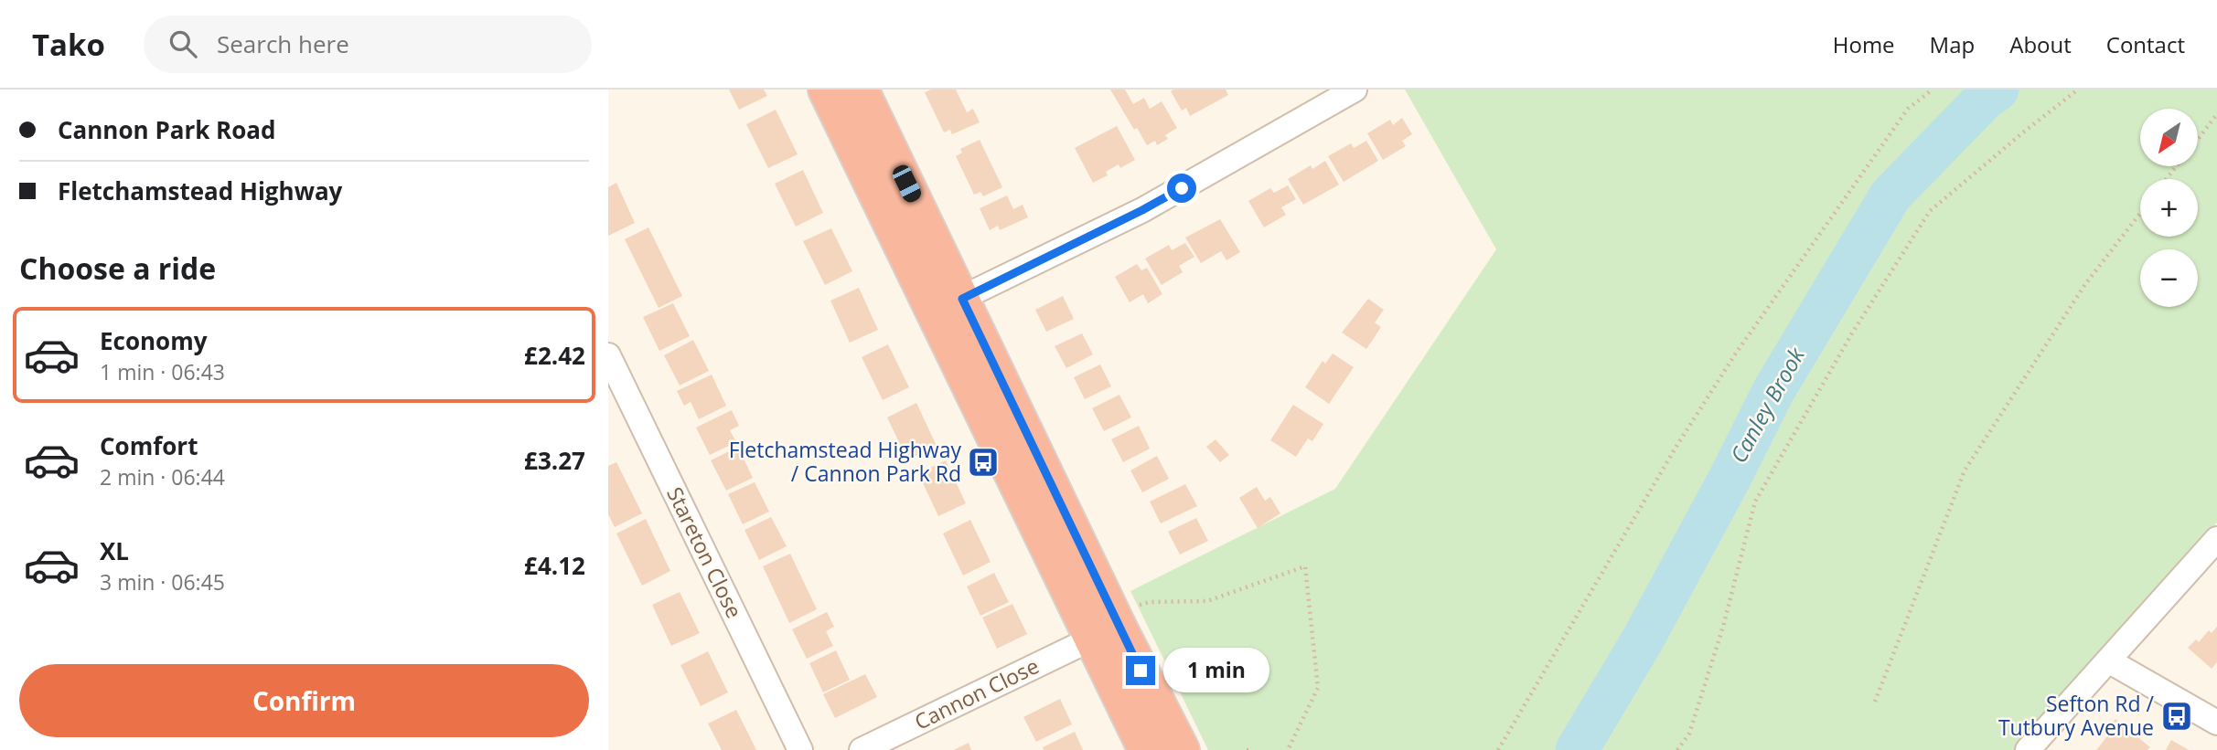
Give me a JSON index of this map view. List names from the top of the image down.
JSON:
{
  "streets": {
    "street": ["Stareton Close", "Cannon Close"]
  },
  "water": ["Canley Brook"],
  "places": {
    "bus stop": ["Fletchamstead Highway / Cannon Park Rd", "Sefton Rd / Tutbury Avenue"]
  },
  "north": "bottom left",
  "page": {
    "header": "Tako",
    "search": "Search here",
    "nav": [
      "Home",
      "Map",
      "About",
      "Contact"
    ],
    "banner": ["Cannon Park Road", "Fletchamstead Highway"],
    "map_buttons": ["+", "−"],
    "heading": "Choose a ride",
    "list": [
      {
        "name": "Economy",
        "note": "1 min · 06:43",
        "value": "£2.42"
      },
      {
        "name": "Comfort",
        "note": "2 min · 06:44",
        "value": "£3.27"
      },
      {
        "name": "XL",
        "note": "3 min · 06:45",
        "value": "£4.12"
      }
    ],
    "bubble": "1 min",
    "buttons": "Confirm"
  }
}
